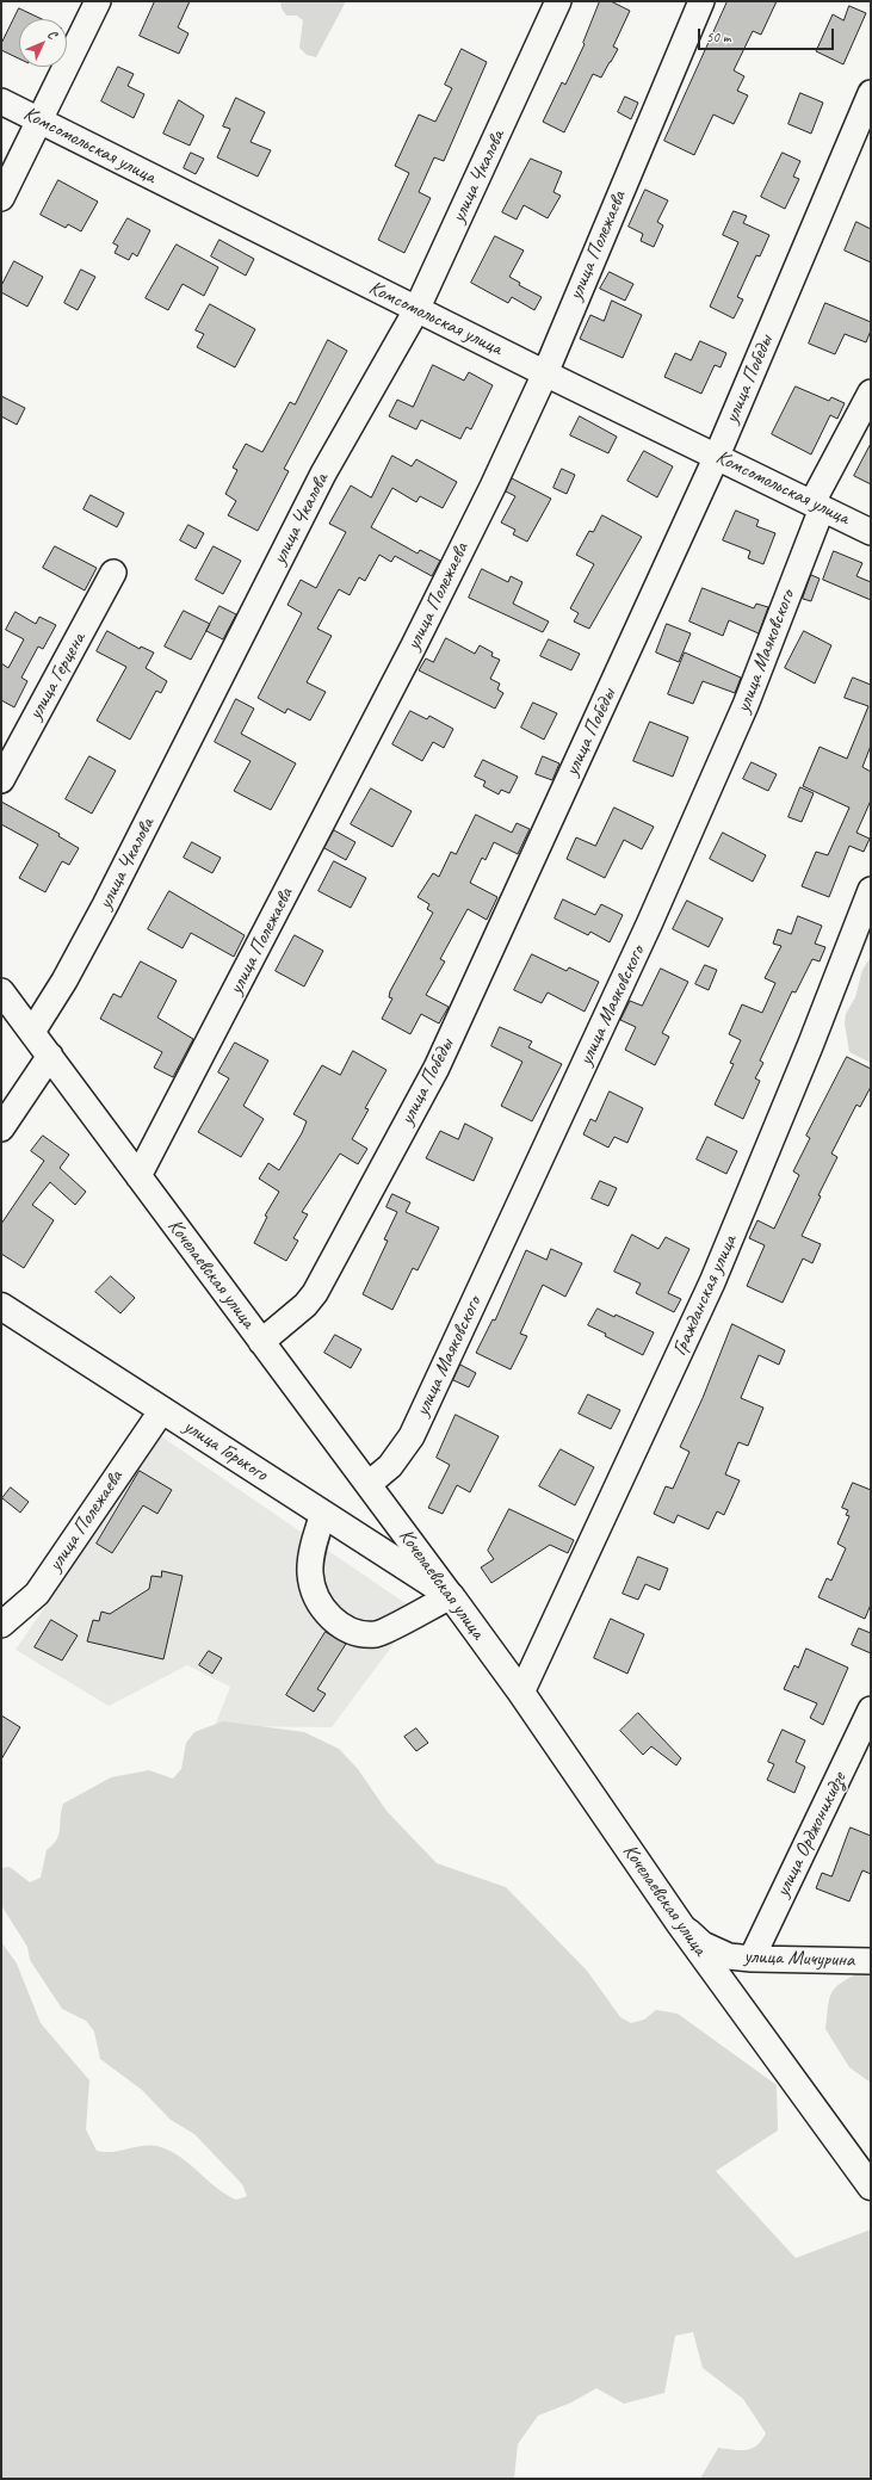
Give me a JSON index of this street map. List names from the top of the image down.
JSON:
{
  "streets": {
    "main road": ["Кочелаевская улица", "улица Горького"],
    "street": [
      "Комсомольская улица",
      "улица Чкалова",
      "улица Полежаева",
      "улица Победы",
      "улица Маяковского",
      "улица Герцена",
      "Гражданская улица",
      "улица Орджоникидзе",
      "улица Мичурина"
    ]
  },
  "crossings": [
    ["Комсомольская улица", "улица Чкалова"],
    ["Комсомольская улица", "улица Полежаева"],
    ["Комсомольская улица", "улица Победы"],
    ["Комсомольская улица", "улица Маяковского"],
    ["улица Чкалова", "Кочелаевская улица"],
    ["улица Полежаева", "Кочелаевская улица"],
    ["улица Полежаева", "улица Горького"],
    ["улица Победы", "Кочелаевская улица"],
    ["улица Маяковского", "Кочелаевская улица"],
    ["Кочелаевская улица", "Гражданская улица"],
    ["Кочелаевская улица", "улица Горького"],
    ["Кочелаевская улица", "улица Мичурина"],
    ["улица Орджоникидзе", "улица Мичурина"]
  ],
  "scale_bar": "50 m",
  "north": "top right"
}
